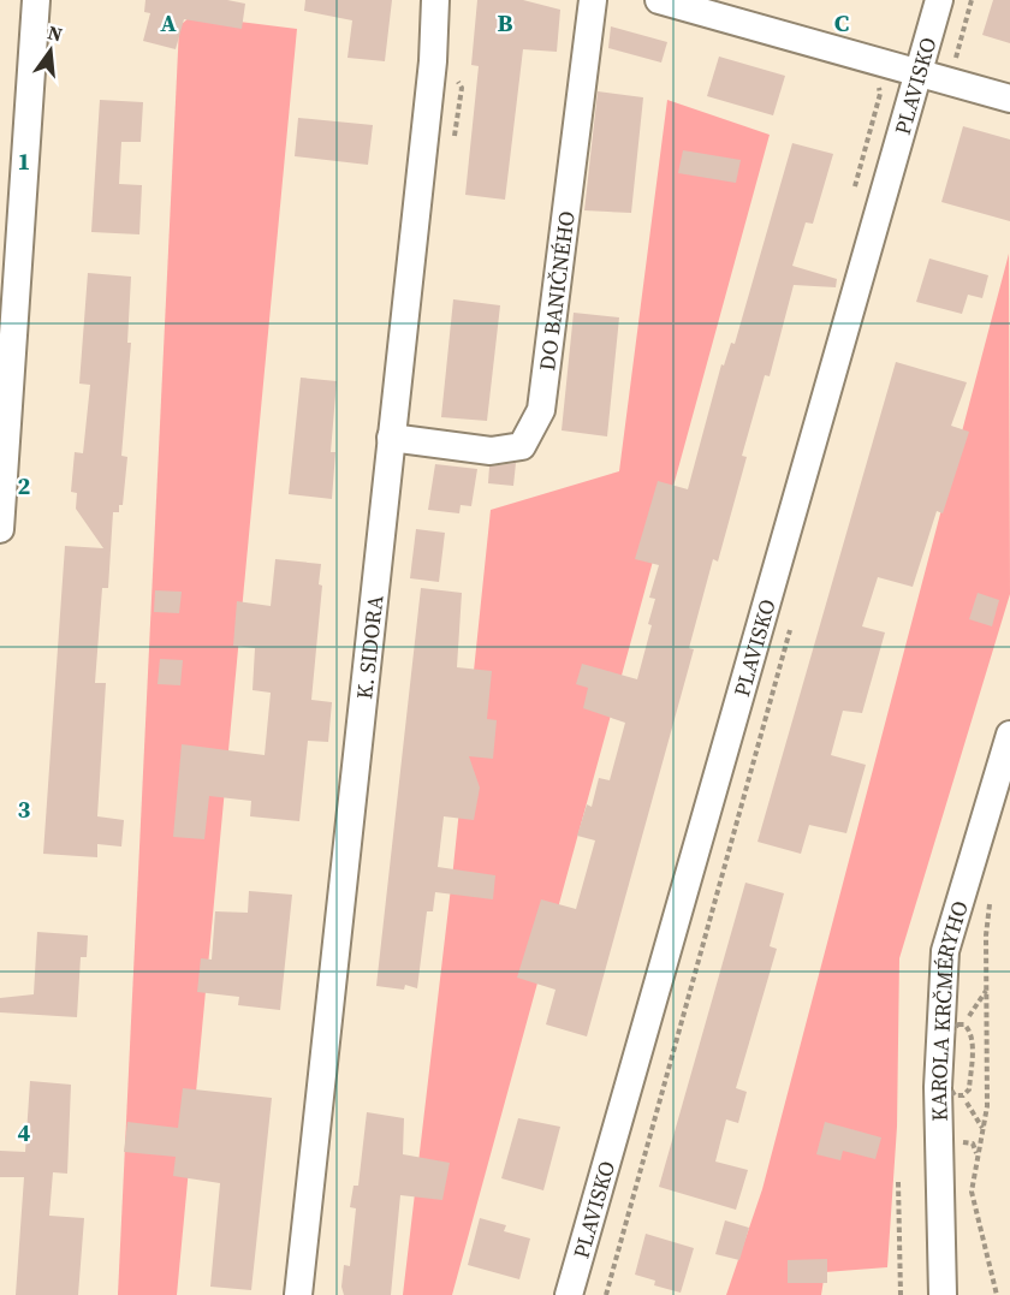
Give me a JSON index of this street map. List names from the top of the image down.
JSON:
{
  "streets": {
    "street": [
      "PLAVISKO",
      "DO BANIČNÉHO",
      "K. SIDORA",
      "KAROLA KRČMÉRYHO"
    ]
  },
  "crossings": [
    ["DO BANIČNÉHO", "K. SIDORA"]
  ],
  "north": "top",
  "grid": {
    "columns": ["A", "B", "C"],
    "rows": [
      "1",
      "2",
      "3",
      "4"
    ]
  }
}
